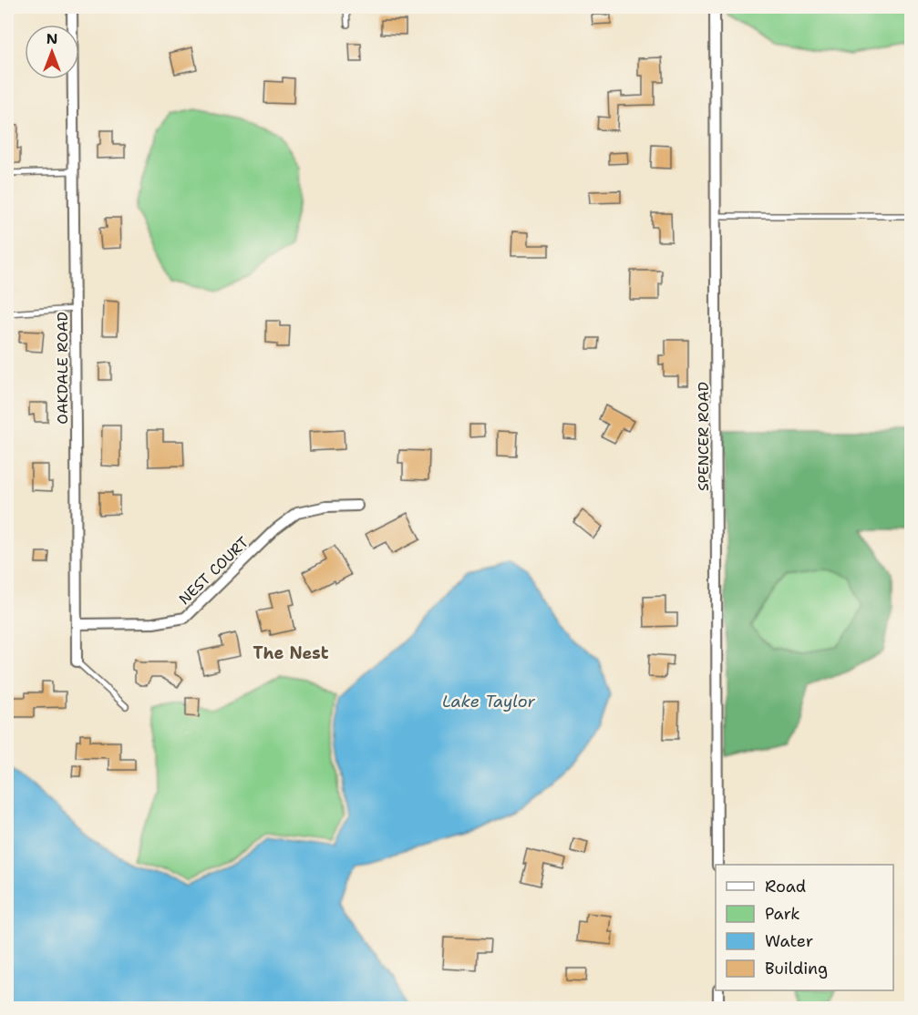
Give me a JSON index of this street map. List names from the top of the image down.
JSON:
{
  "streets": {
    "street": ["OAKDALE ROAD", "SPENCER ROAD", "NEST COURT"]
  },
  "crossings": [
    ["OAKDALE ROAD", "NEST COURT"]
  ],
  "districts": ["The Nest"],
  "water": ["Lake Taylor"],
  "legend": [
    "Road",
    "Park",
    "Water",
    "Building"
  ],
  "north": "top"
}
